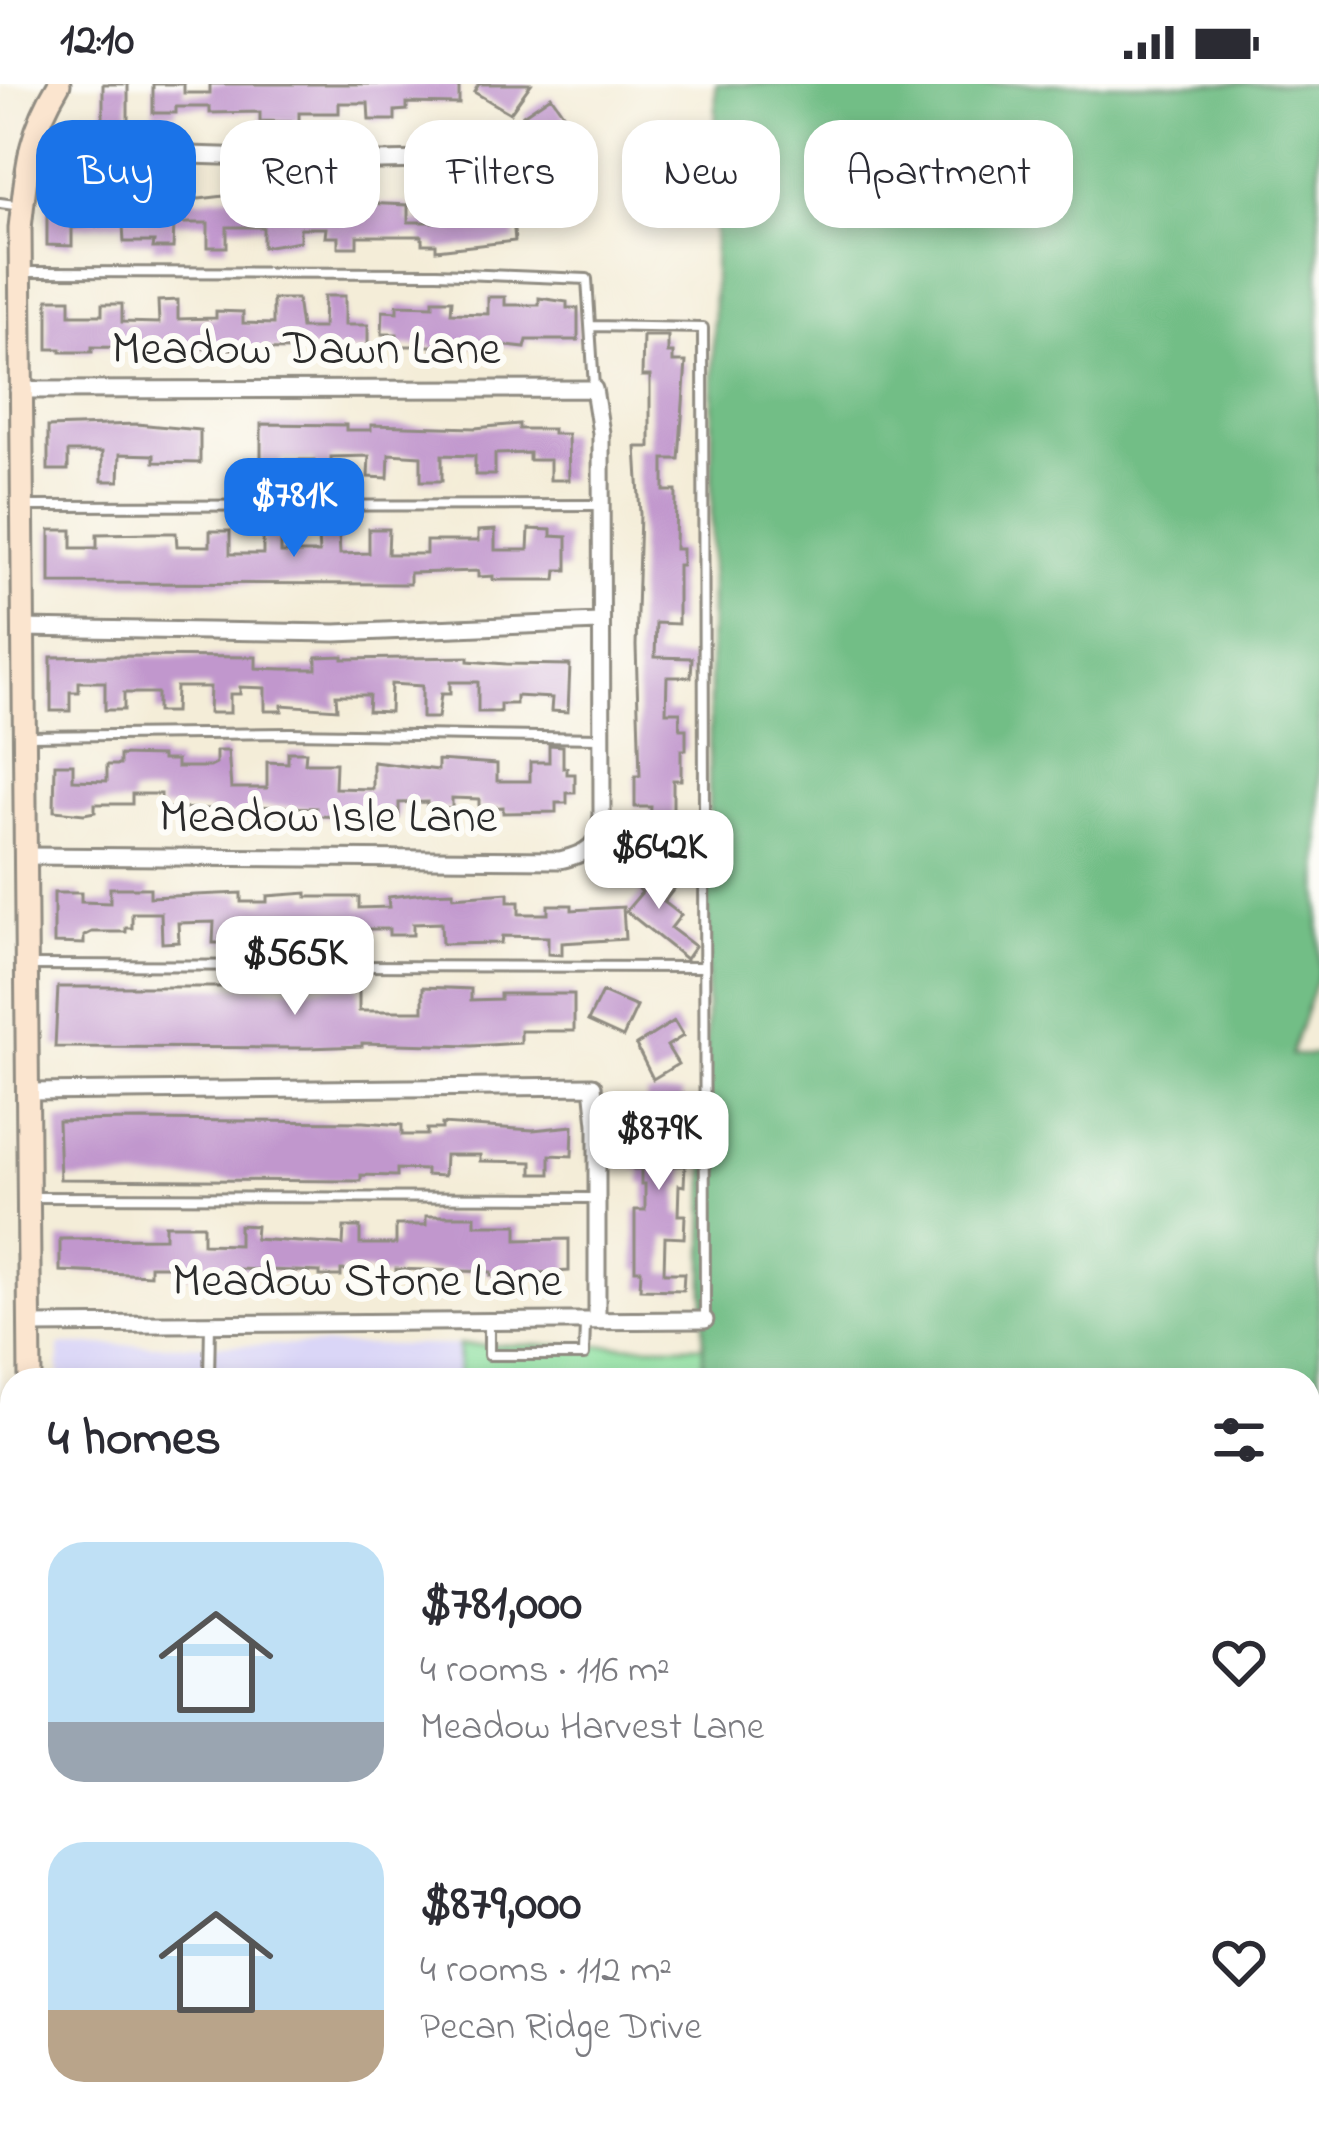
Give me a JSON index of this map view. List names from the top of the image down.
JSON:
{
  "streets": {
    "street": ["Meadow Dawn Lane", "Meadow Isle Lane", "Meadow Stone Lane"]
  },
  "page": {
    "status": "12:10",
    "chip": [
      "Buy",
      "Rent",
      "Filters",
      "New",
      "Apartment"
    ],
    "price": [
      "$781K",
      "$642K",
      "$565K",
      "$879K"
    ],
    "heading": "4 homes",
    "list": [
      {
        "name": "$781,000",
        "note": "4 rooms · 116 m² · Meadow Harvest Lane"
      },
      {
        "name": "$879,000",
        "note": "4 rooms · 112 m² · Pecan Ridge Drive"
      }
    ]
  }
}
